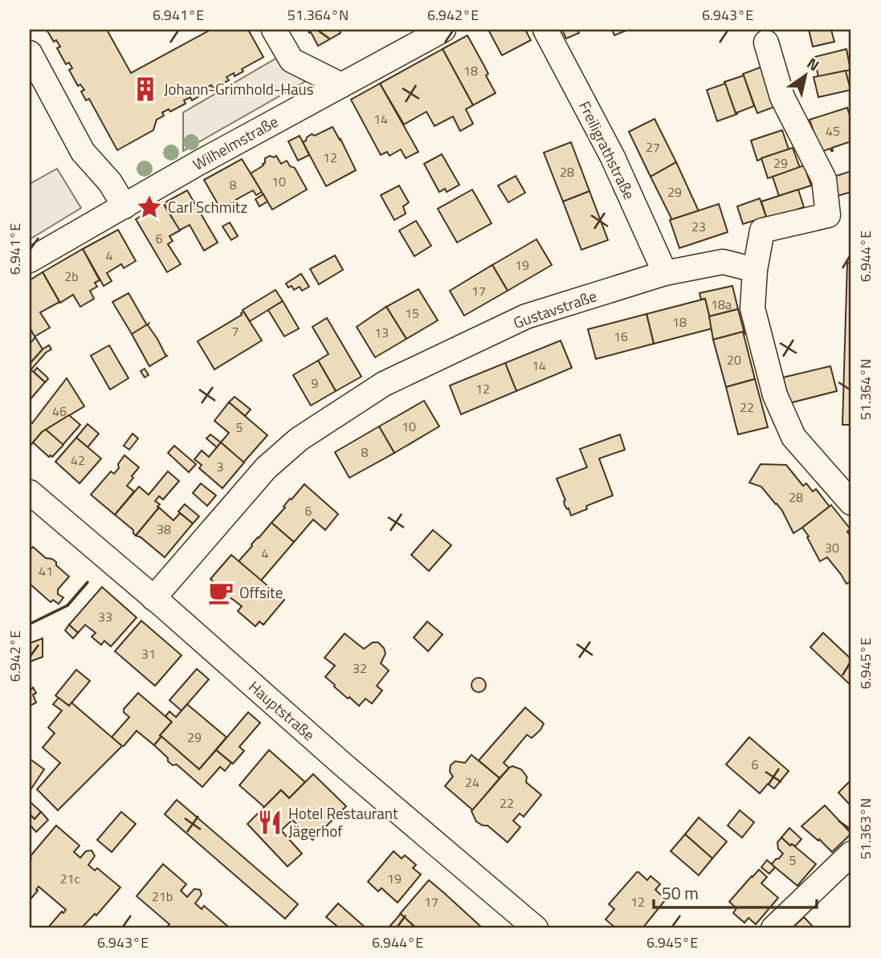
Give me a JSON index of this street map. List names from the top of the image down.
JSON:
{
  "streets": {
    "street": [
      "Wilhelmstraße",
      "Freiligrathstraße",
      "Gustavstraße",
      "Hauptstraße"
    ]
  },
  "crossings": [
    ["Freiligrathstraße", "Gustavstraße"],
    ["Gustavstraße", "Hauptstraße"]
  ],
  "places": {
    "building": ["Johann-Grimhold-Haus"],
    "place": ["Carl Schmitz"],
    "cafe": ["Offsite"],
    "restaurant": ["Hotel Restaurant Jägerhof"]
  },
  "house_numbers": [
    "18",
    "14",
    "45",
    "27",
    "12",
    "29",
    "28",
    "10",
    "8",
    "29",
    "23",
    "6",
    "4",
    "19",
    "2b",
    "17",
    "18a",
    "15",
    "18",
    "7",
    "13",
    "16",
    "20",
    "14",
    "9",
    "12",
    "22",
    "46",
    "10",
    "5",
    "8",
    "42",
    "3",
    "28",
    "6",
    "38",
    "30",
    "4",
    "41",
    "33",
    "31",
    "32",
    "29",
    "6",
    "24",
    "22",
    "5",
    "21c",
    "19",
    "21b",
    "17",
    "12"
  ],
  "scale_bar": "50 m",
  "north": "top right",
  "coordinates": [
    "6.941°E",
    "51.364°N",
    "6.942°E",
    "6.943°E",
    "6.944°E",
    "6.945°E",
    "51.363°N"
  ]
}
